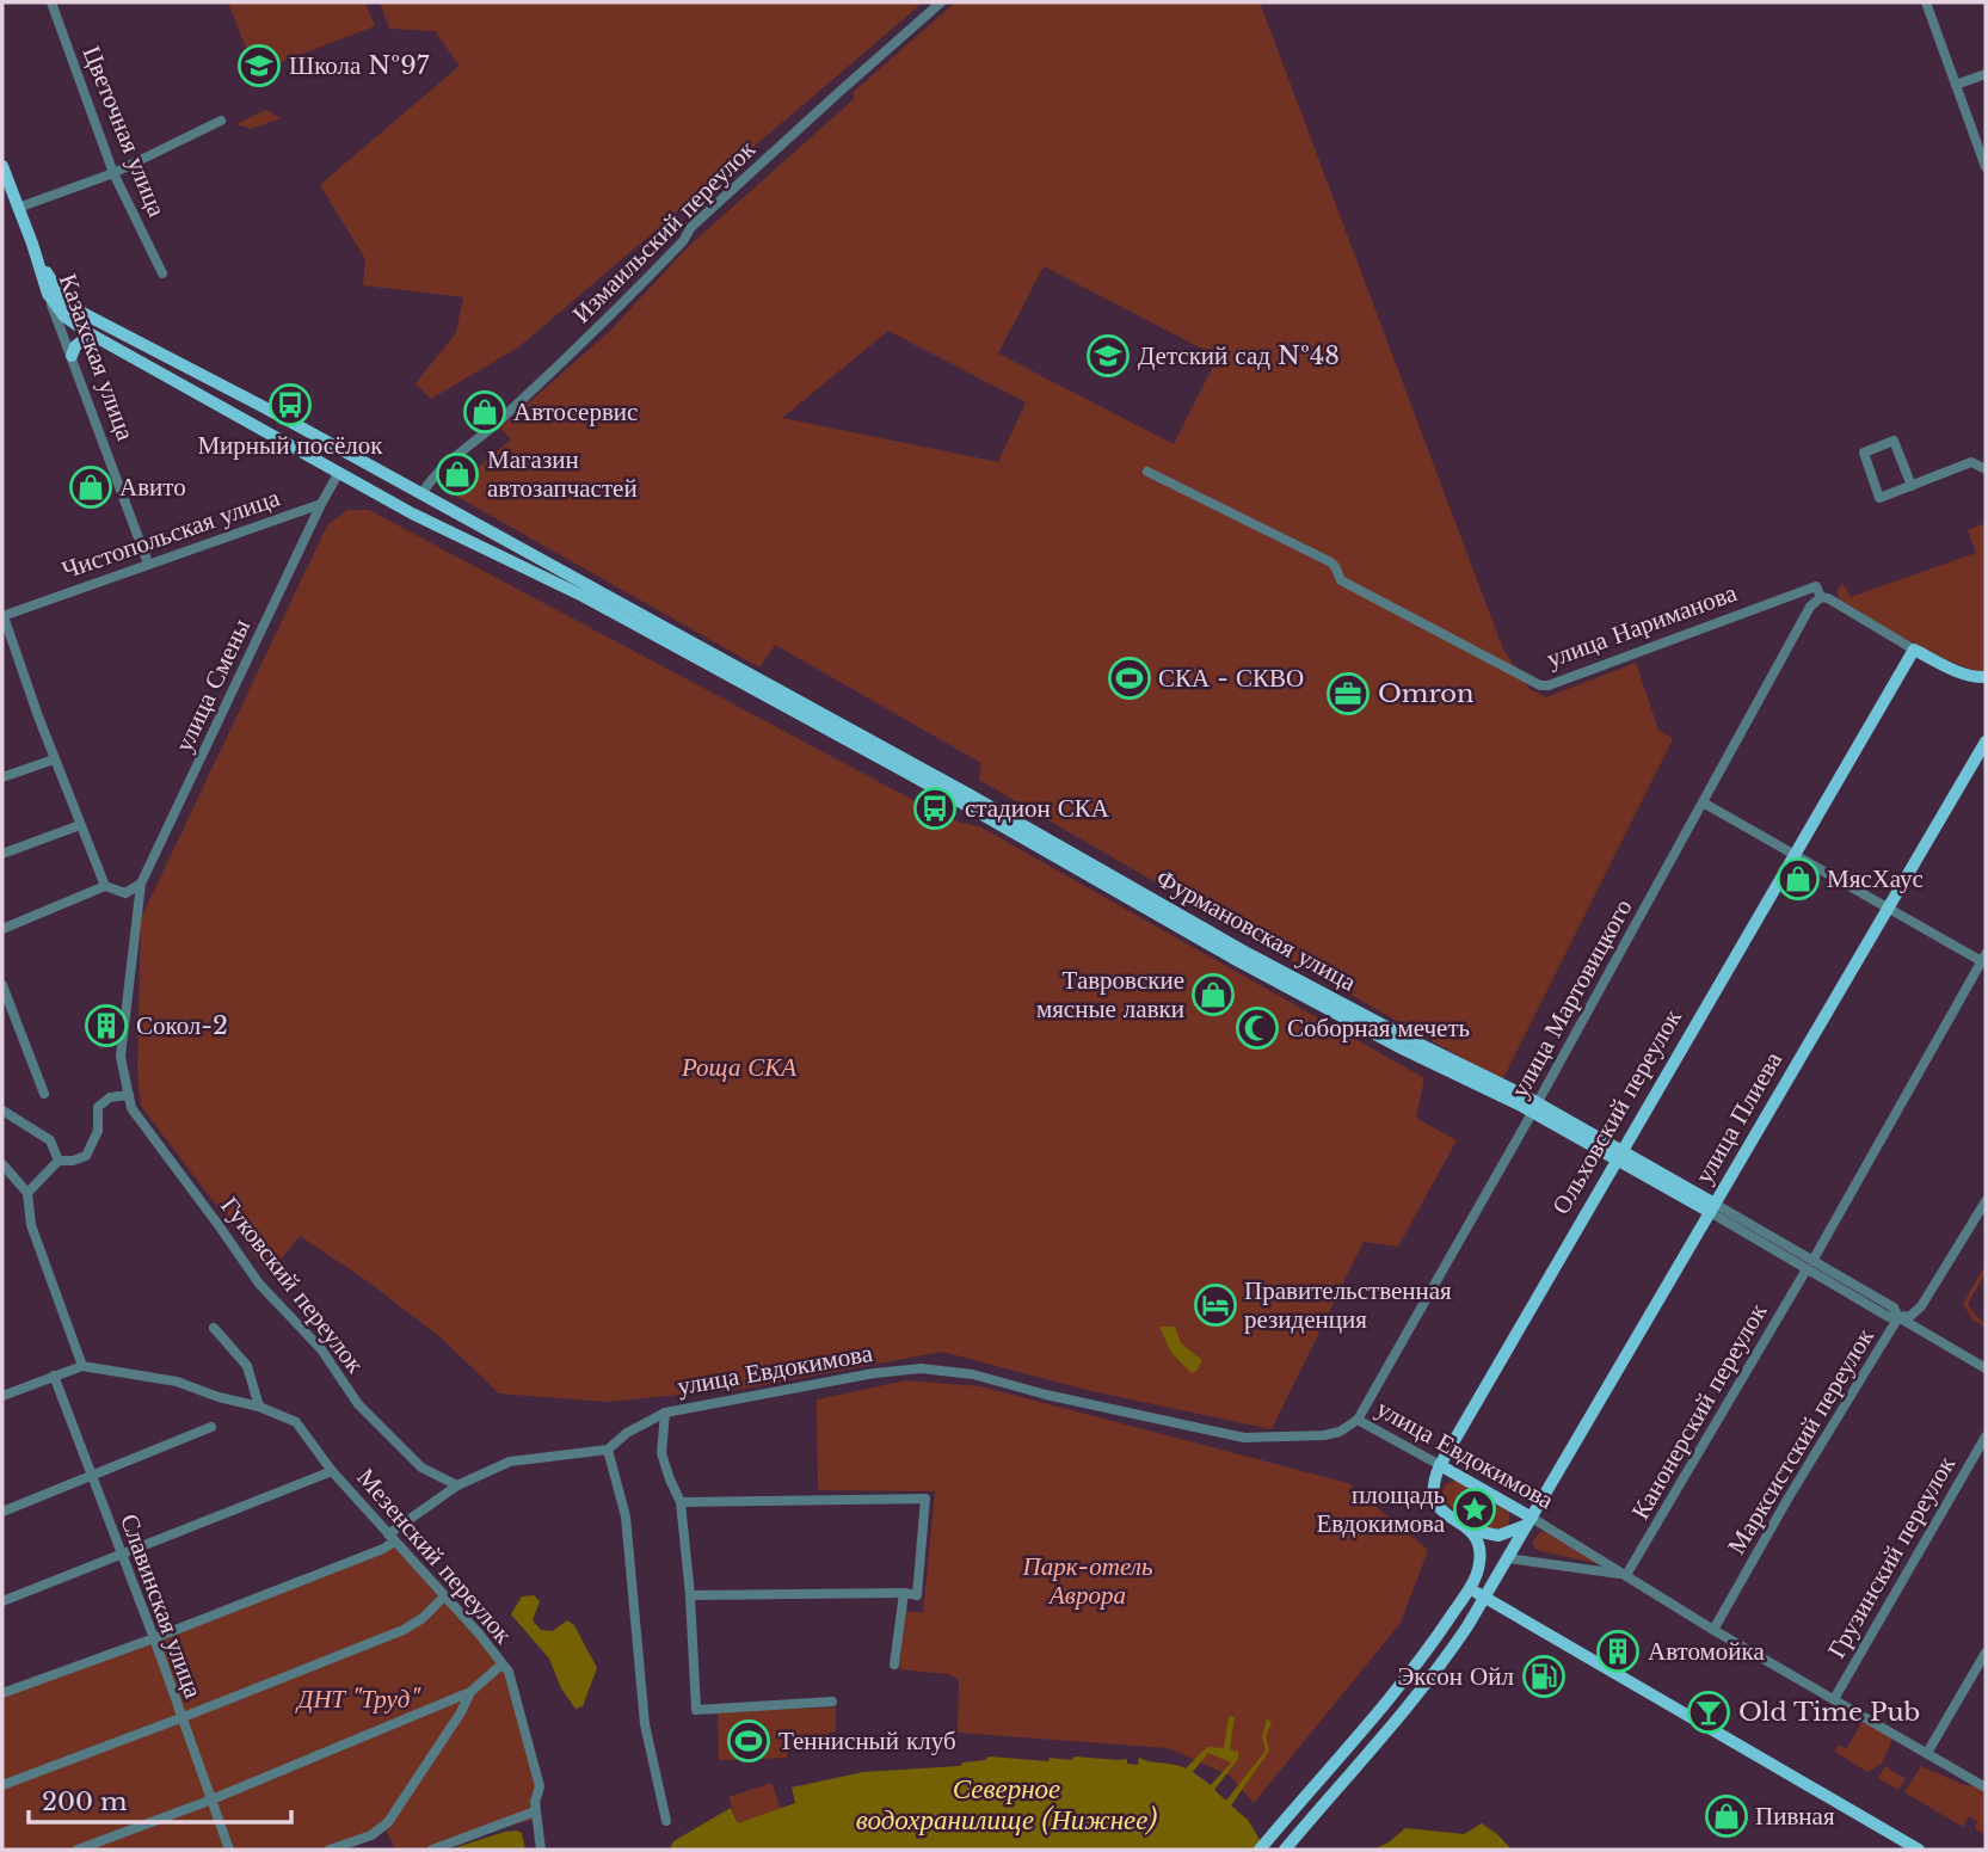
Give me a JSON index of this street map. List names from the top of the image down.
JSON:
{
  "streets": {
    "main road": [
      "Казахская улица",
      "улица Нариманова",
      "Фурмановская улица",
      "Ольховский переулок",
      "улица Плиева",
      "улица Евдокимова"
    ],
    "street": [
      "Цветочная улица",
      "Измаильский переулок",
      "Чистопольская улица",
      "улица Смены",
      "улица Мартовицкого",
      "Гуковский переулок",
      "Канонерский переулок",
      "Марксистский переулок",
      "Мезенский переулок",
      "Грузинский переулок",
      "Славинская улица"
    ]
  },
  "crossings": [
    ["Казахская улица", "Чистопольская улица"],
    ["Чистопольская улица", "улица Смены"],
    ["улица Нариманова", "улица Мартовицкого"],
    ["улица Нариманова", "Ольховский переулок"],
    ["улица Смены", "Гуковский переулок"],
    ["Фурмановская улица", "улица Мартовицкого"],
    ["Фурмановская улица", "Ольховский переулок"],
    ["Фурмановская улица", "улица Плиева"],
    ["Фурмановская улица", "Канонерский переулок"],
    ["Фурмановская улица", "Марксистский переулок"],
    ["улица Мартовицкого", "улица Евдокимова"],
    ["Ольховский переулок", "улица Евдокимова"],
    ["улица Плиева", "улица Евдокимова"],
    ["Гуковский переулок", "улица Евдокимова"],
    ["улица Евдокимова", "Канонерский переулок"],
    ["улица Евдокимова", "Марксистский переулок"],
    ["улица Евдокимова", "Мезенский переулок"],
    ["улица Евдокимова", "Грузинский переулок"],
    ["улица Евдокимова", "Славинская улица"],
    ["Мезенский переулок", "Славинская улица"]
  ],
  "water": ["Северное водохранилище (Нижнее)"],
  "parks": ["Роща СКА", "Парк-отель Аврора", "ДНТ \"Труд\""],
  "places": {
    "school or university": ["Школа №97", "Детский сад №48"],
    "bus stop": ["Мирный посёлок", "стадион СКА"],
    "shop": [
      "Автосервис",
      "Магазин автозапчастей",
      "Авито",
      "МясХаус",
      "Тавровские мясные лавки",
      "Пивная"
    ],
    "sports": ["СКА - СКВО", "Теннисный клуб"],
    "office": ["Omron"],
    "building": ["Сокол-2", "Автомойка"],
    "mosque": ["Соборная мечеть"],
    "hotel": ["Правительственная резиденция"],
    "place": ["площадь Евдокимова"],
    "fuel station": ["Эксон Ойл"],
    "bar": ["Old Time Pub"]
  },
  "scale_bar": "200 m"
}
